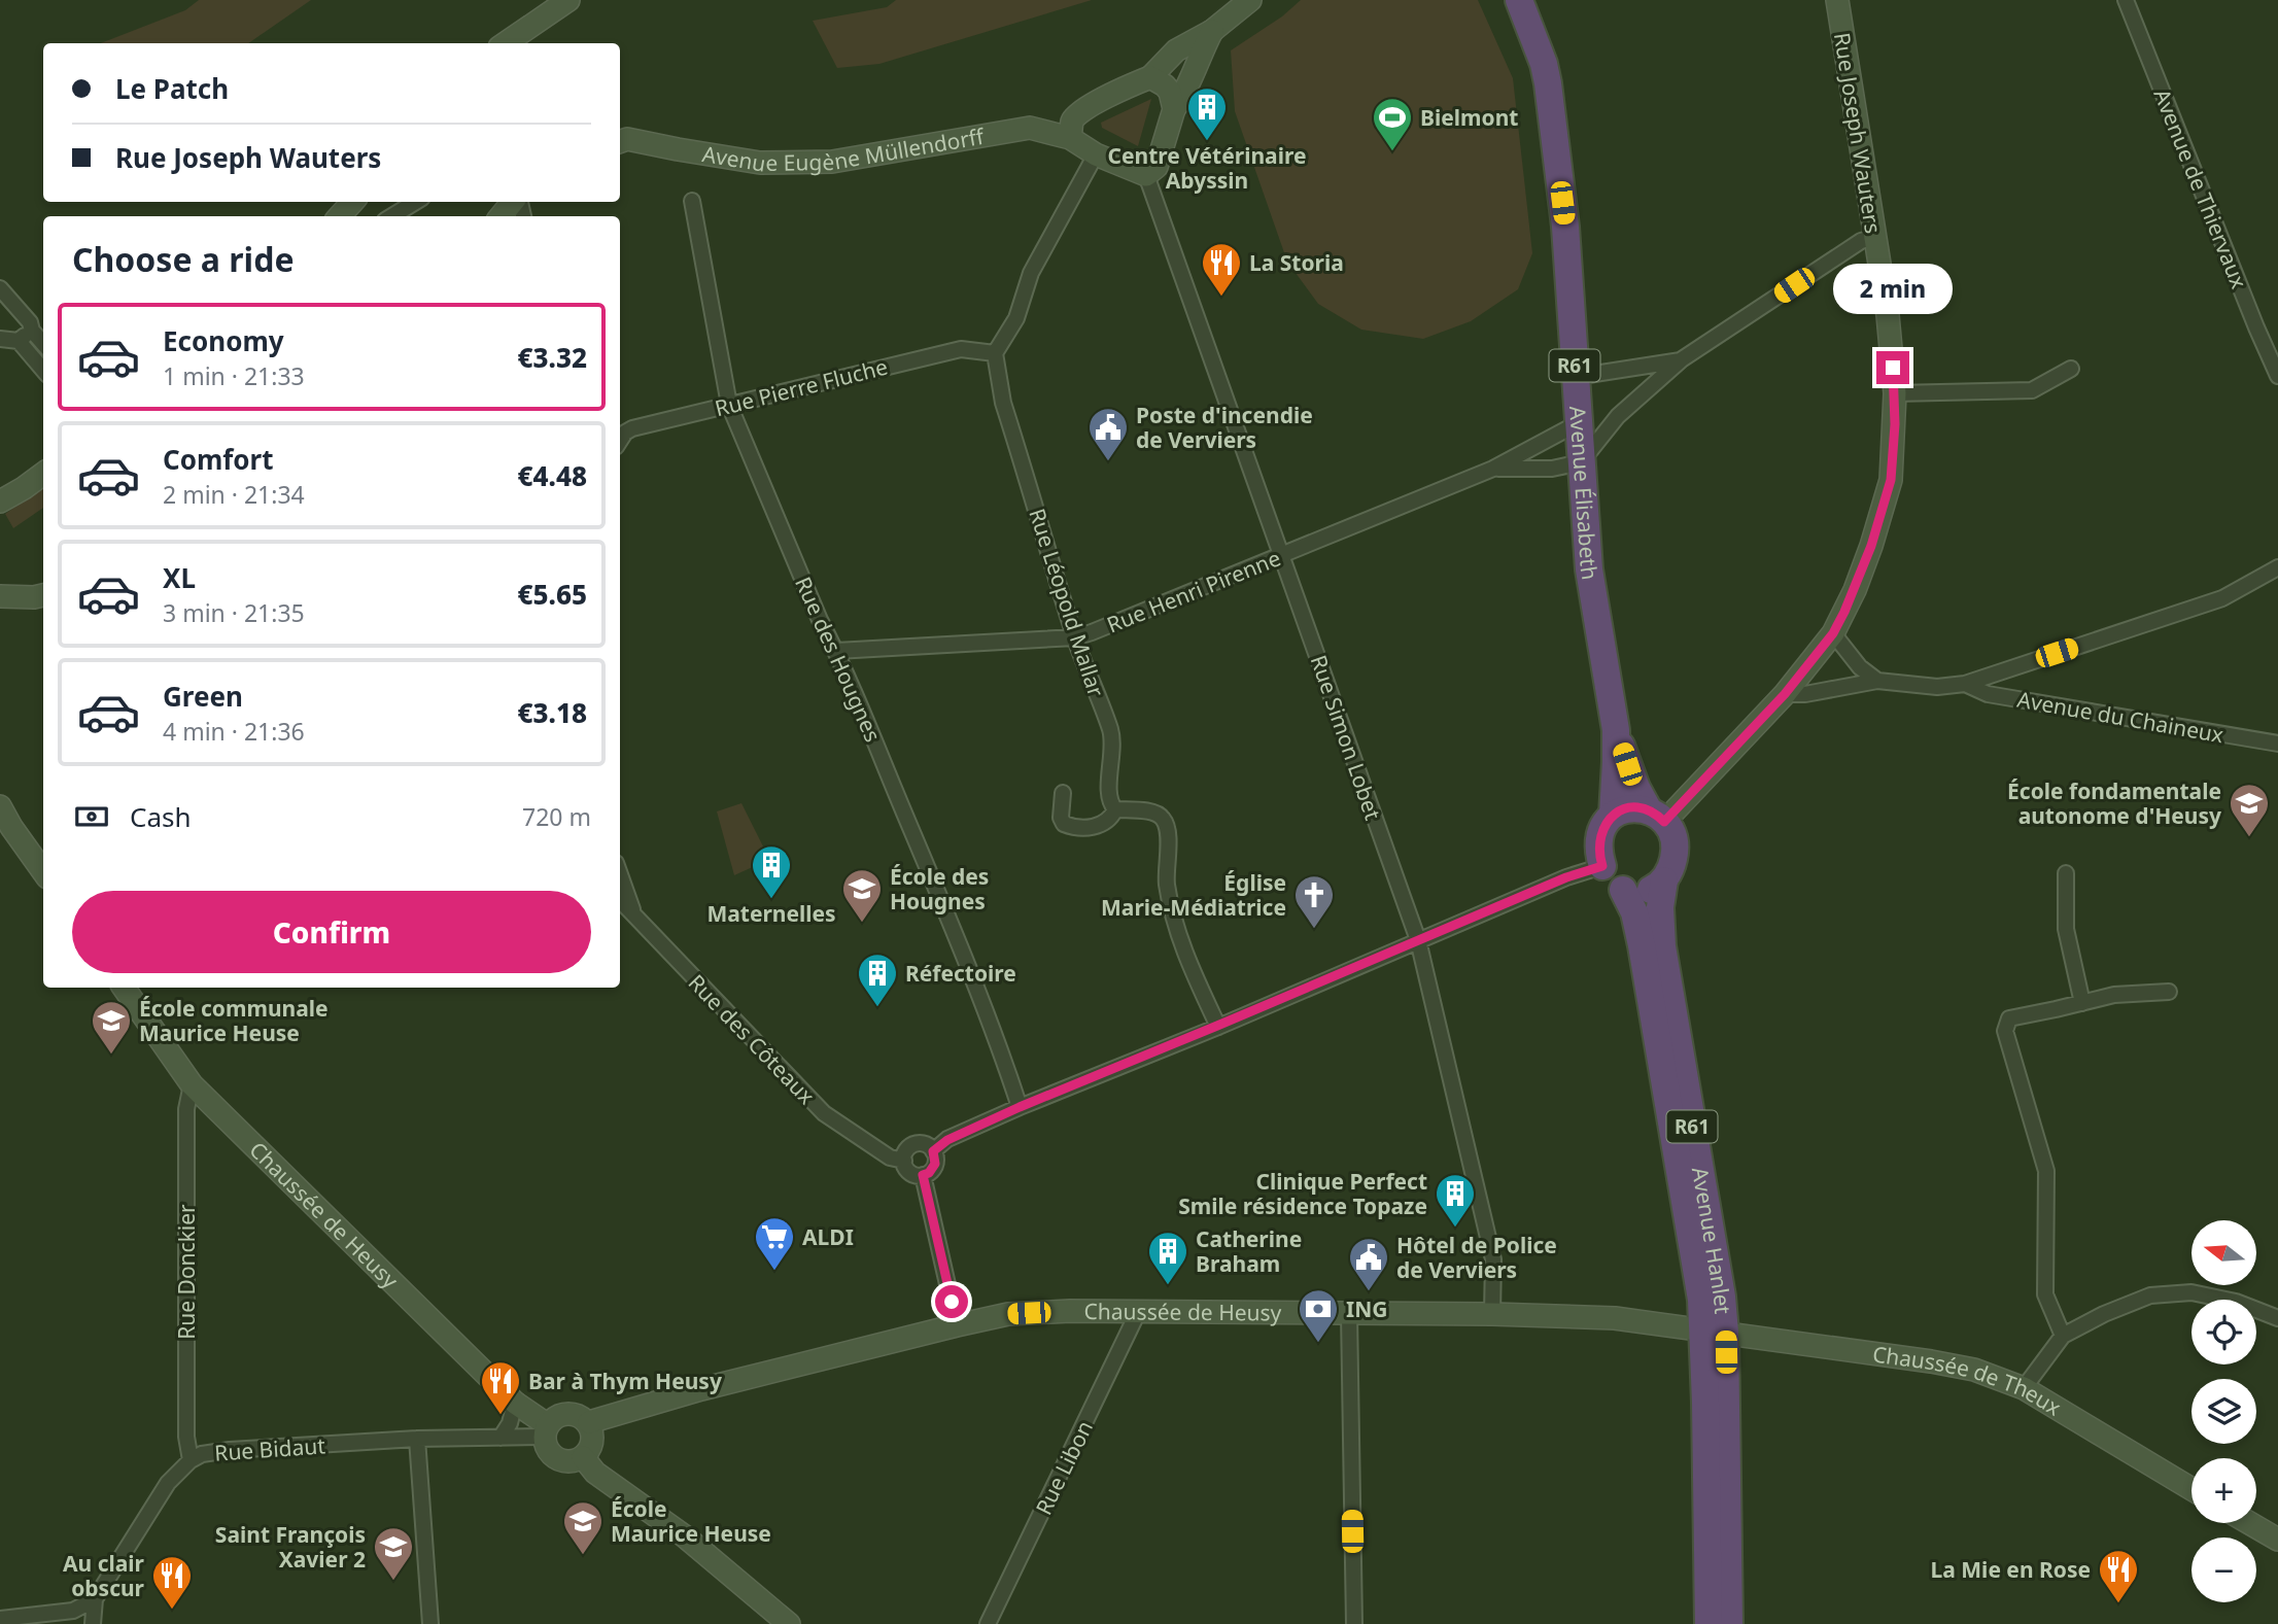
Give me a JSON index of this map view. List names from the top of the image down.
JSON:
{
  "streets": {
    "highway": ["R61", "Avenue Élisabeth", "Avenue Hanlet"],
    "main road": [
      "Rue Joseph Wauters",
      "Avenue Eugène Müllendorff",
      "Chaussée de Heusy",
      "Chaussée de Theux"
    ],
    "street": [
      "Avenue de Thiervaux",
      "Rue Pierre Fluche",
      "Rue Henri Pirenne",
      "Rue Léopold Mallar",
      "Rue des Hougnes",
      "Avenue du Chaineux",
      "Rue Simon Lobet",
      "Rue des Côteaux",
      "Rue Donckier",
      "Rue Bidaut",
      "Rue Libon"
    ]
  },
  "crossings": [
    ["Rue Joseph Wauters", "R61"],
    ["Rue Joseph Wauters", "Avenue Élisabeth"],
    ["Avenue Eugène Müllendorff", "Rue Simon Lobet"],
    ["R61", "Avenue Élisabeth"],
    ["R61", "Chaussée de Heusy"],
    ["R61", "Avenue Hanlet"],
    ["R61", "Chaussée de Theux"],
    ["Rue Pierre Fluche", "Rue Léopold Mallar"],
    ["Rue Pierre Fluche", "Rue des Hougnes"],
    ["Avenue Élisabeth", "Rue Henri Pirenne"],
    ["Rue Henri Pirenne", "Rue Léopold Mallar"],
    ["Rue Henri Pirenne", "Rue des Hougnes"],
    ["Rue Henri Pirenne", "Rue Simon Lobet"],
    ["Rue Simon Lobet", "Chaussée de Heusy"],
    ["Chaussée de Heusy", "Avenue Hanlet"],
    ["Chaussée de Heusy", "Rue Donckier"],
    ["Chaussée de Heusy", "Chaussée de Theux"],
    ["Chaussée de Heusy", "Rue Bidaut"],
    ["Chaussée de Heusy", "Rue Libon"],
    ["Avenue Hanlet", "Chaussée de Theux"],
    ["Rue Donckier", "Rue Bidaut"]
  ],
  "places": {
    "building": [
      "Centre Vétérinaire Abyssin",
      "Maternelles",
      "Réfectoire",
      "Clinique Perfect Smile résidence Topaze",
      "Catherine Braham"
    ],
    "sports": ["Bielmont"],
    "restaurant": [
      "La Storia",
      "Bar à Thym Heusy",
      "La Mie en Rose",
      "Au clair obscur"
    ],
    "public building": ["Poste d'incendie de Verviers", "Hôtel de Police de Verviers"],
    "school or university": [
      "École fondamentale autonome d'Heusy",
      "École des Hougnes",
      "École communale Maurice Heuse",
      "École Maurice Heuse",
      "Saint François Xavier 2"
    ],
    "church": ["Église Marie-Médiatrice"],
    "supermarket": ["ALDI"],
    "bank": ["ING"]
  },
  "north": "left",
  "page": {
    "banner": ["Le Patch", "Rue Joseph Wauters"],
    "heading": "Choose a ride",
    "bubble": "2 min",
    "list": [
      {
        "name": "Economy",
        "note": "1 min · 21:33",
        "value": "€3.32"
      },
      {
        "name": "Comfort",
        "note": "2 min · 21:34",
        "value": "€4.48"
      },
      {
        "name": "XL",
        "note": "3 min · 21:35",
        "value": "€5.65"
      },
      {
        "name": "Green",
        "note": "4 min · 21:36",
        "value": "€3.18"
      }
    ],
    "pay": ["Cash", "720 m"],
    "buttons": "Confirm",
    "map_buttons": ["+", "−"]
  }
}
